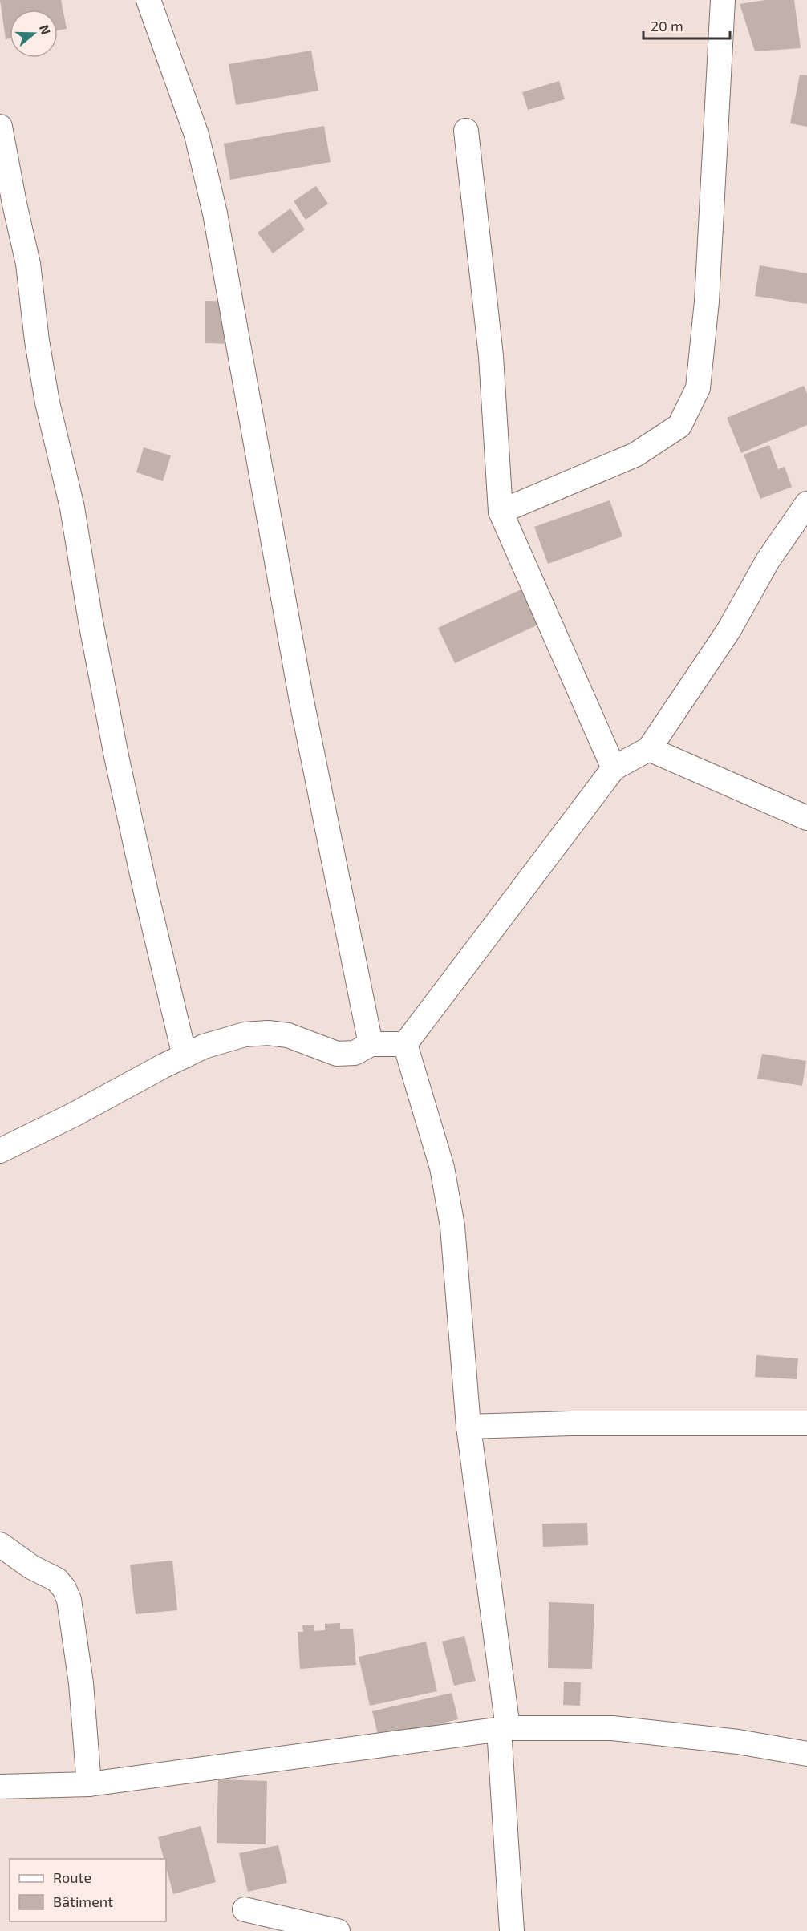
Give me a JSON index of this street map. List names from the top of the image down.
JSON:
{
  "legend": ["Route", "Bâtiment"],
  "scale_bar": "20 m",
  "north": "right"
}
